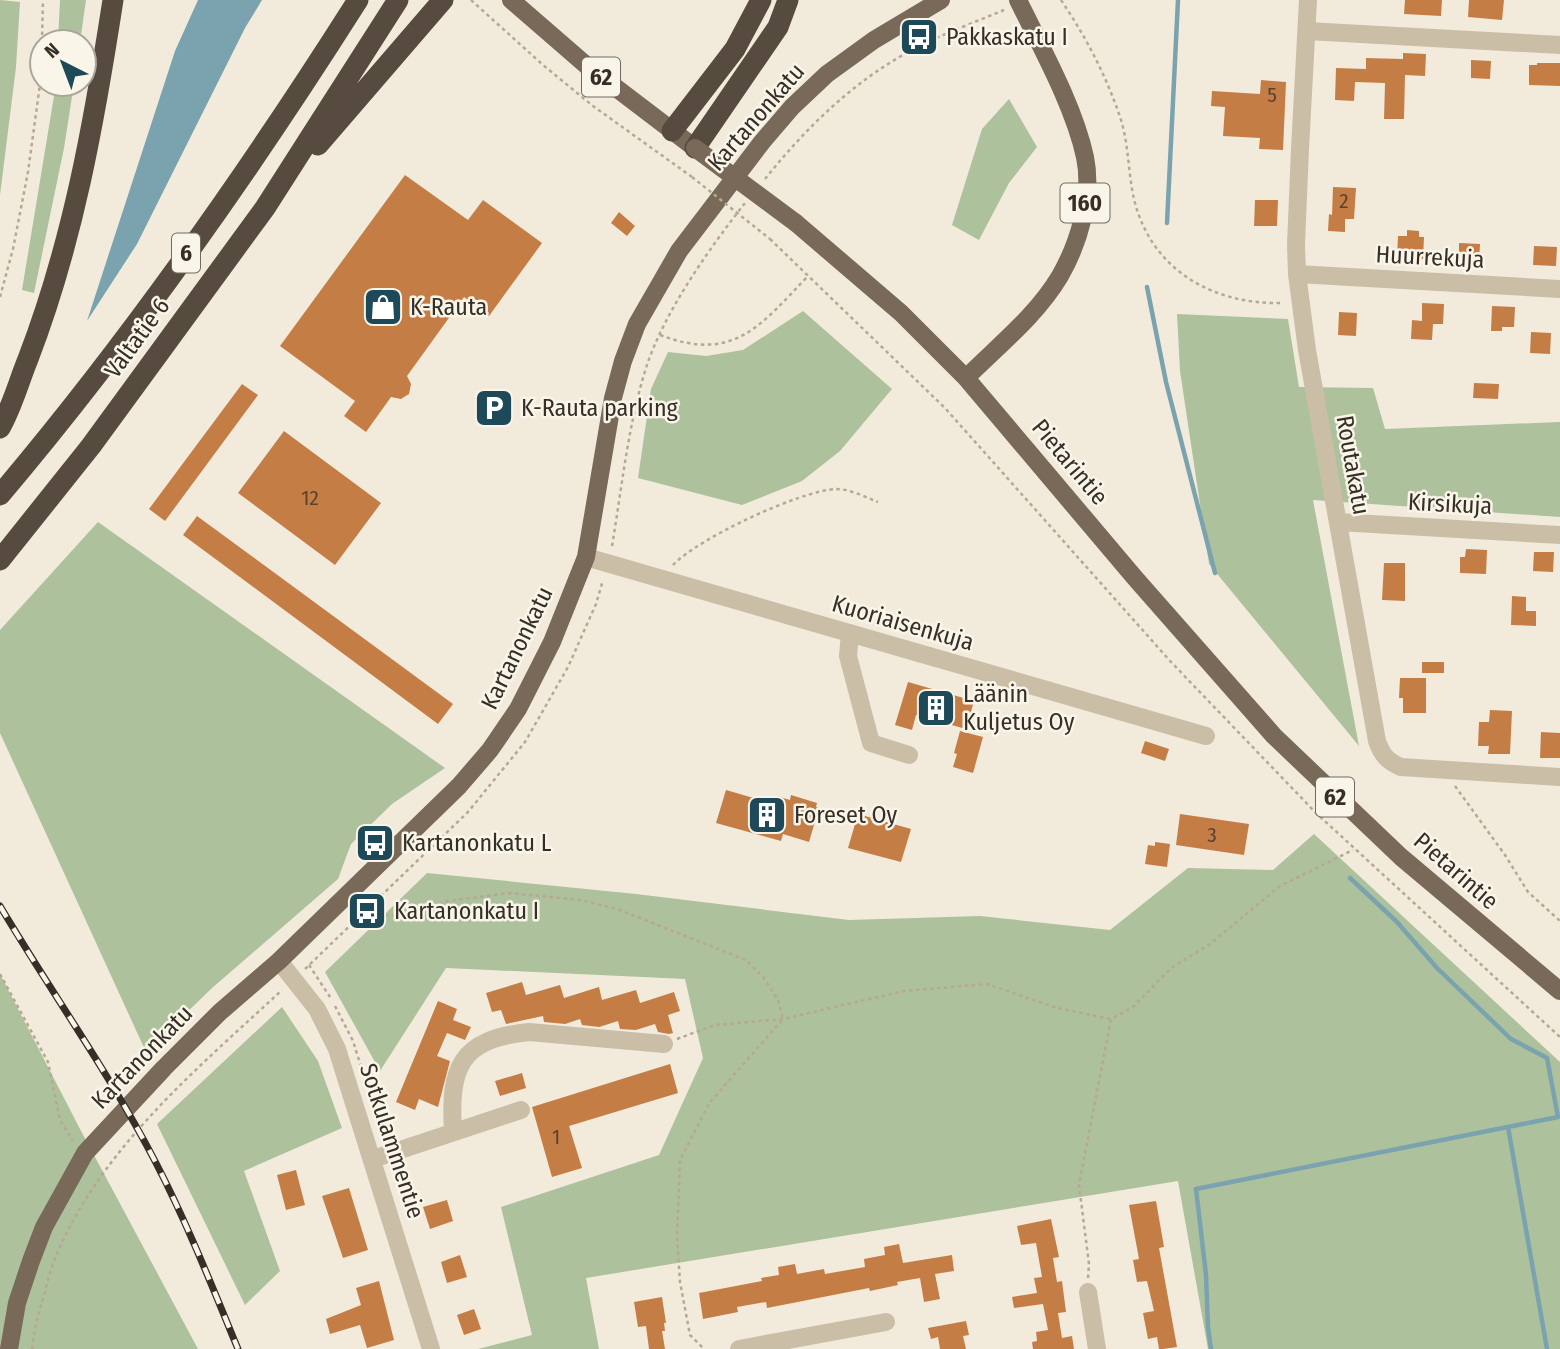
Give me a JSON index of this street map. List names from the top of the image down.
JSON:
{
  "streets": {
    "highway": ["6", "Valtatie 6"],
    "main road": [
      "62",
      "Kartanonkatu",
      "160",
      "Pietarintie"
    ],
    "street": [
      "Huurrekuja",
      "Routakatu",
      "Kirsikuja",
      "Kuoriaisenkuja",
      "Sotkulammentie"
    ]
  },
  "crossings": [
    ["Kartanonkatu", "Kuoriaisenkuja"],
    ["Kartanonkatu", "Sotkulammentie"],
    ["160", "Pietarintie"],
    ["Huurrekuja", "Routakatu"],
    ["Routakatu", "Kirsikuja"]
  ],
  "places": {
    "bus stop": ["Pakkaskatu I", "Kartanonkatu L", "Kartanonkatu I"],
    "shop": ["K-Rauta"],
    "parking": ["K-Rauta parking"],
    "building": ["Läänin Kuljetus Oy", "Foreset Oy"]
  },
  "house_numbers": [
    "5",
    "2",
    "12",
    "3",
    "1"
  ],
  "north": "top left"
}
